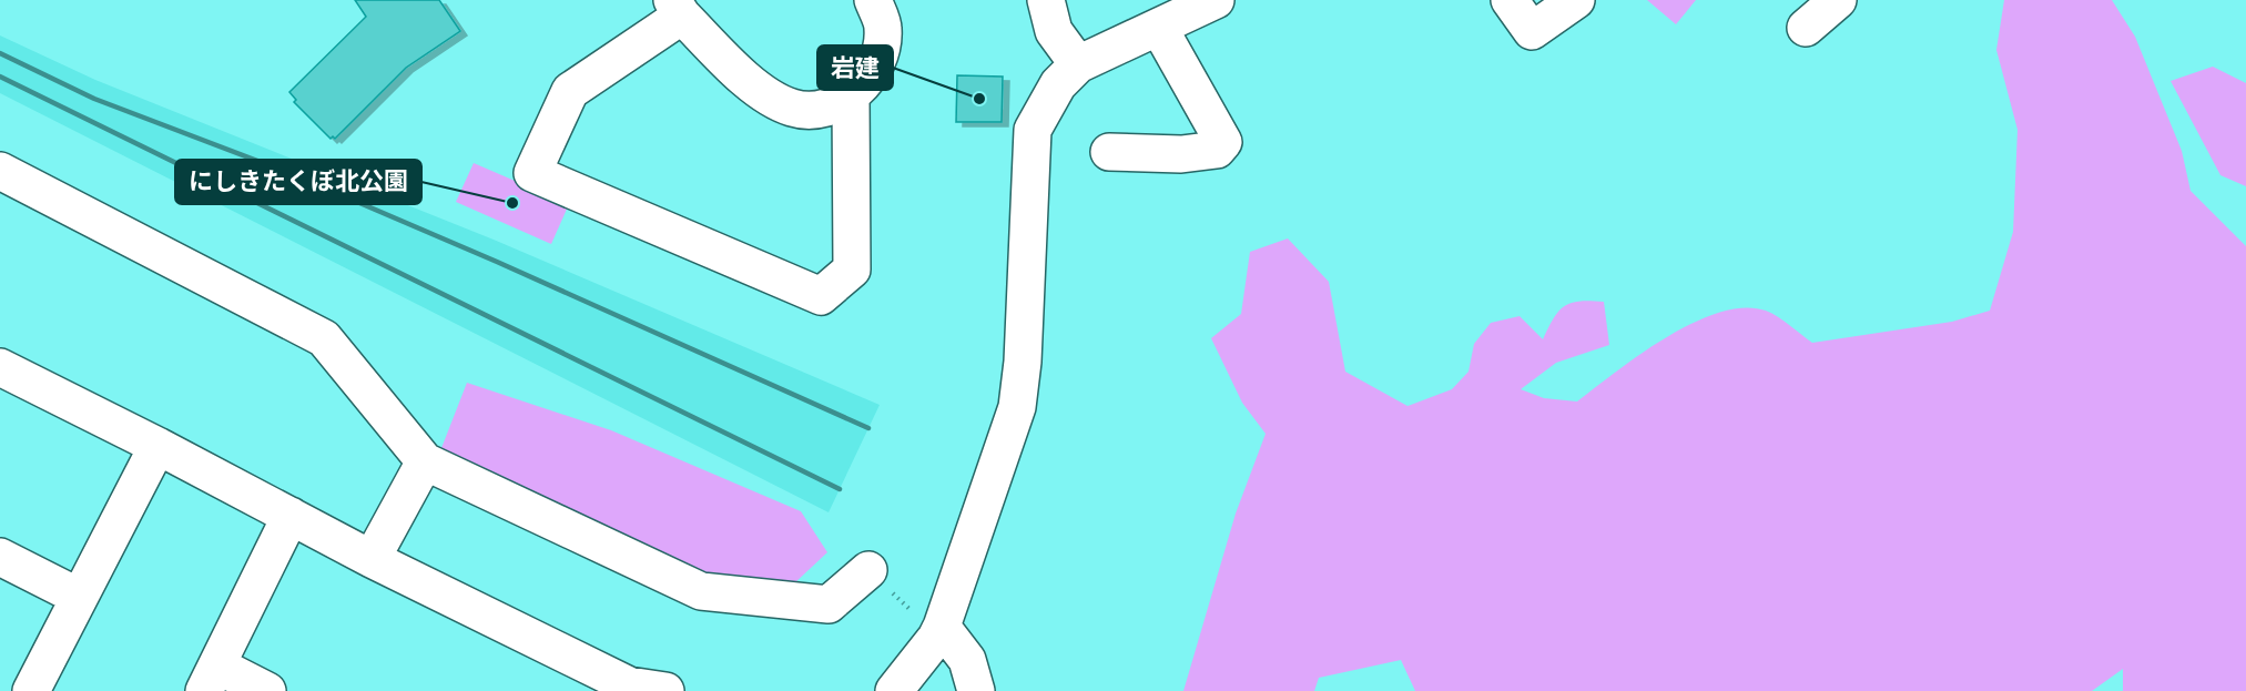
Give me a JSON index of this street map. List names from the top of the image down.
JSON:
{
  "places": ["岩建", "にしきたくぼ北公園"]
}
